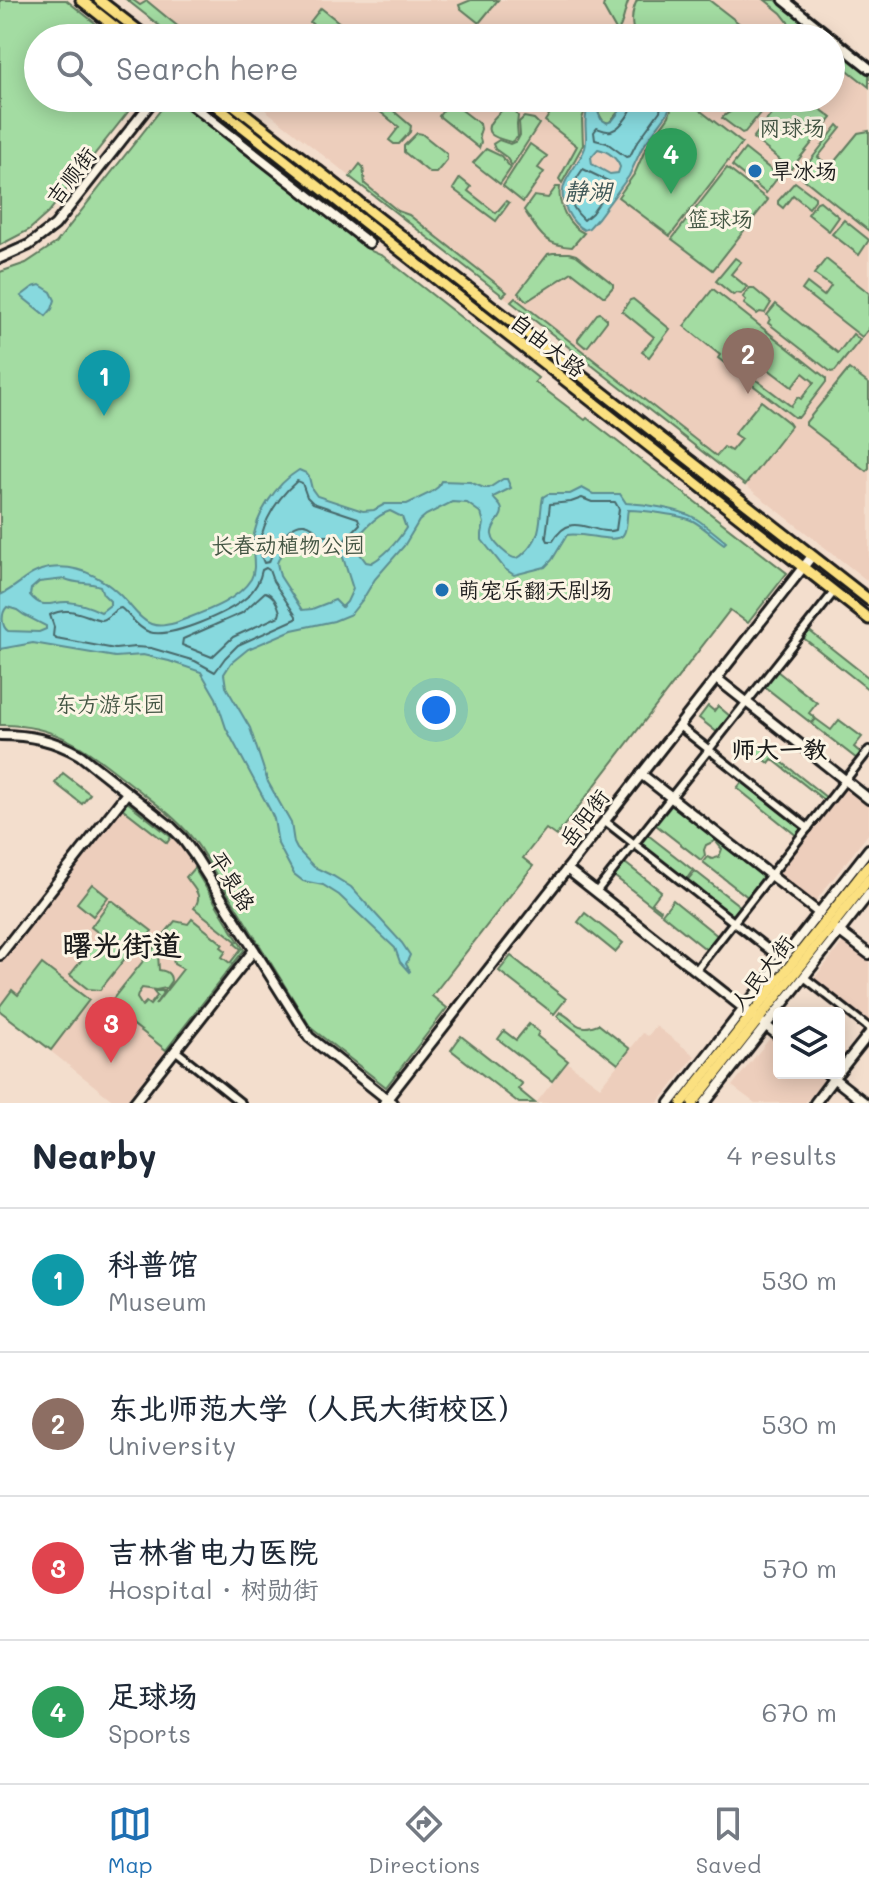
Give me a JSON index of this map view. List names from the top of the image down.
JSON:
{
  "streets": {
    "main road": ["自由大路", "人民大街"],
    "street": ["吉顺街", "岳阳街", "平泉路"]
  },
  "crossings": [
    ["自由大路", "岳阳街"],
    ["岳阳街", "平泉路"]
  ],
  "districts": ["师大一教", "曙光街道"],
  "water": ["静湖"],
  "parks": [
    "网球场",
    "篮球场",
    "长春动植物公园",
    "东方游乐园"
  ],
  "places": ["旱冰场", "萌宠乐翻天剧场"],
  "page": {
    "search": "Search here",
    "pins": [
      "4",
      "2",
      "1",
      "3"
    ],
    "heading": ["Nearby", "4 results"],
    "list": [
      {
        "mark": "1",
        "name": "科普馆",
        "note": "Museum",
        "value": "530 m"
      },
      {
        "mark": "2",
        "name": "东北师范大学（人民大街校区）",
        "note": "University",
        "value": "530 m"
      },
      {
        "mark": "3",
        "name": "吉林省电力医院",
        "note": "Hospital · 树勋街",
        "value": "570 m"
      },
      {
        "mark": "4",
        "name": "足球场",
        "note": "Sports",
        "value": "670 m"
      }
    ],
    "nav": ["Map", "Directions", "Saved"]
  }
}
